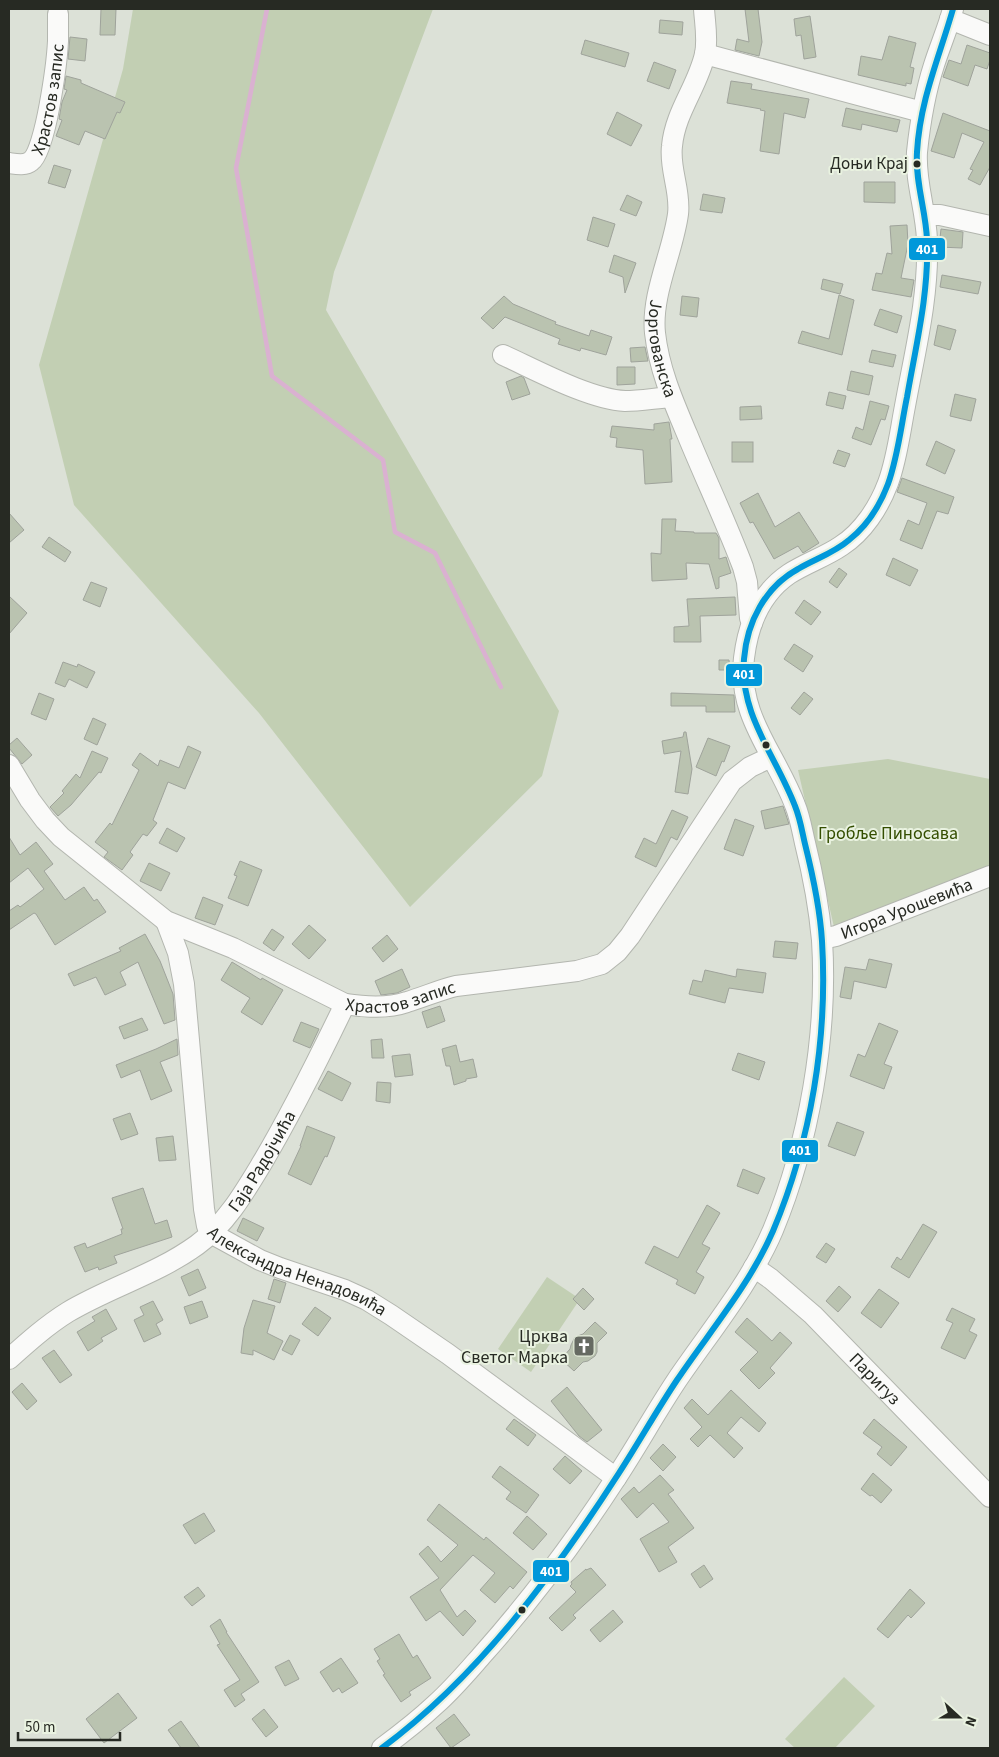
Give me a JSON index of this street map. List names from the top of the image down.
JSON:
{
  "streets": {
    "street": [
      "Храстов запис",
      "Јоргованска",
      "Игора Урошевића",
      "Гаја Радојчића",
      "Александра Ненадовића",
      "Паригуз"
    ]
  },
  "crossings": [
    ["Храстов запис", "Гаја Радојчића"],
    ["Храстов запис", "Александра Ненадовића"],
    ["Гаја Радојчића", "Александра Ненадовића"]
  ],
  "parks": ["Гробље Пиносава"],
  "places": {
    "other": ["Доњи Крај"],
    "church": ["Црква Светог Марка"]
  },
  "lines": ["transit line 401"],
  "scale_bar": "50 m",
  "north": "right"
}
